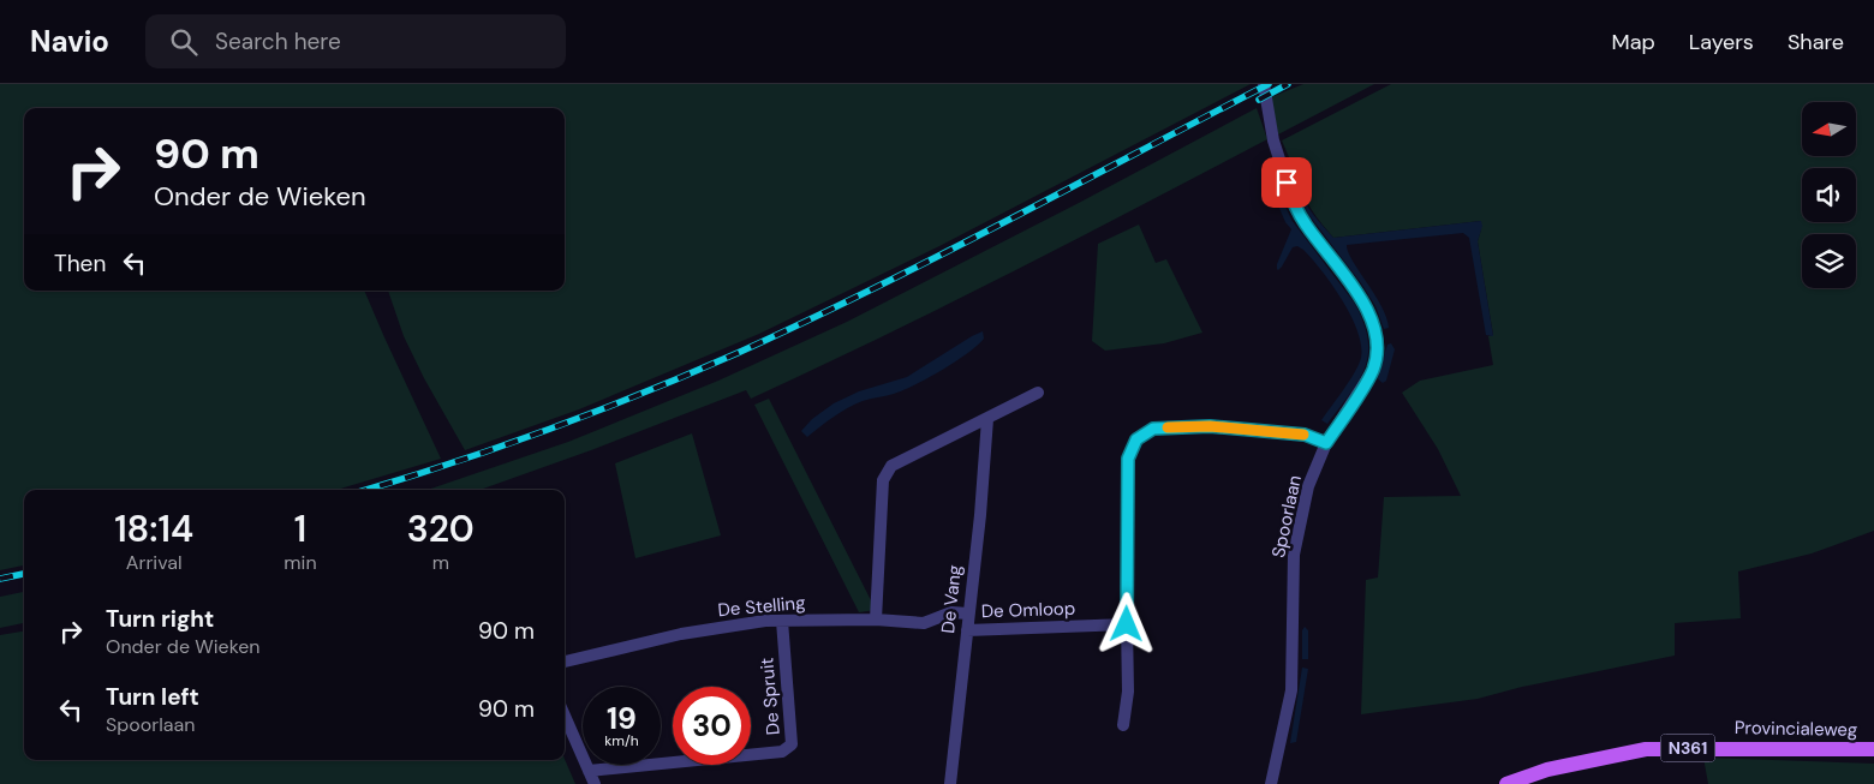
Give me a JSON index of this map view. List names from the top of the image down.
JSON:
{
  "streets": {
    "main road": ["Provincialeweg", "N361"],
    "street": [
      "Spoorlaan",
      "De Vang",
      "De Stelling",
      "De Omloop",
      "De Spruit"
    ]
  },
  "crossings": [
    ["De Vang", "De Stelling"],
    ["De Vang", "De Omloop"],
    ["De Stelling", "De Spruit"]
  ],
  "north": "left",
  "page": {
    "header": "Navio",
    "search": "Search here",
    "nav": ["Map", "Layers", "Share"],
    "turn": ["90 m", "Onder de Wieken"],
    "then": "Then",
    "eta": [
      "18:14",
      "Arrival",
      "1",
      "min",
      "320",
      "m"
    ],
    "list": [
      {
        "name": "Turn right",
        "note": "Onder de Wieken",
        "value": "90 m"
      },
      {
        "name": "Turn left",
        "note": "Spoorlaan",
        "value": "90 m"
      }
    ],
    "speed": "19 km/h",
    "limit": "30"
  }
}
